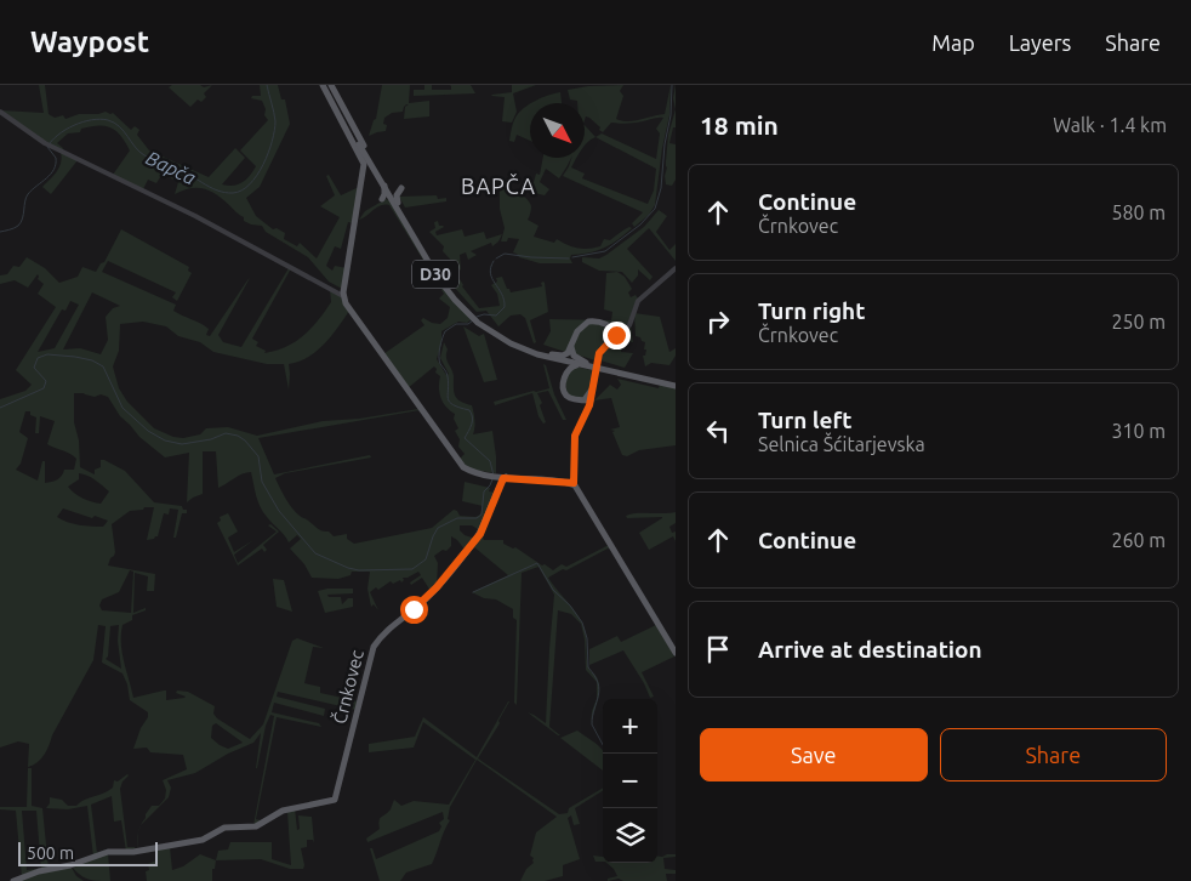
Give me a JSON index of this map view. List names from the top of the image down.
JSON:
{
  "streets": {
    "main road": ["D30", "Črnkovec"]
  },
  "districts": ["BAPČA"],
  "water": ["Bapča"],
  "scale_bar": "500 m",
  "north": "bottom right",
  "page": {
    "header": "Waypost",
    "nav": ["Map", "Layers", "Share"],
    "heading": ["18 min", "Walk · 1.4 km"],
    "list": [
      ["Continue", "Črnkovec", "580 m"],
      ["Turn right", "Črnkovec", "250 m"],
      ["Turn left", "Selnica Šćitarjevska", "310 m"],
      ["Continue", "260 m"],
      "Arrive at destination"
    ],
    "map_buttons": ["+", "−"],
    "buttons": ["Save", "Share"],
    "scale": "500 m"
  }
}
